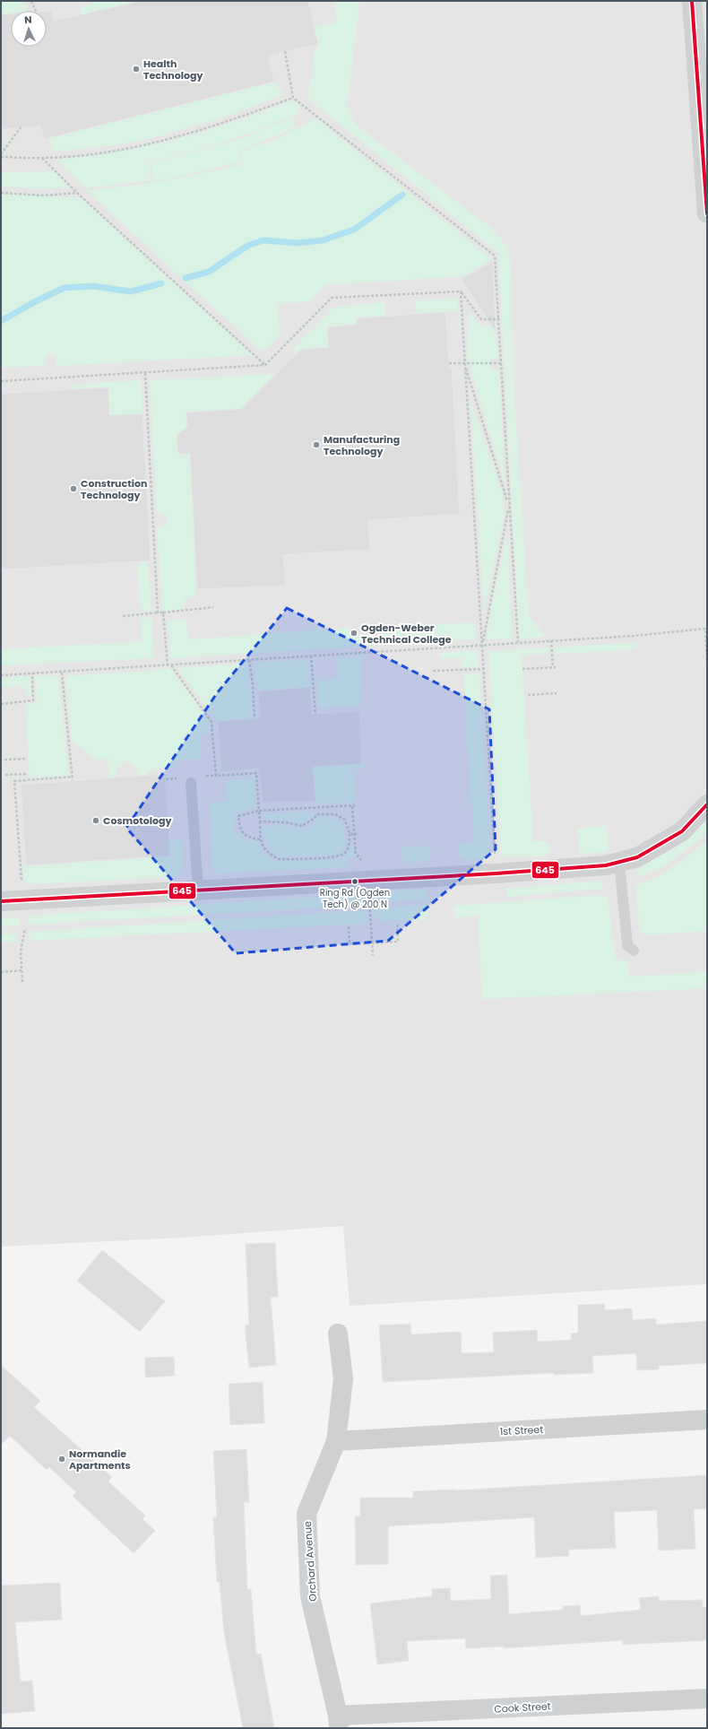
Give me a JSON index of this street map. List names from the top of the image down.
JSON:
{
  "streets": {
    "street": ["1st Street", "Orchard Avenue", "Cook Street"]
  },
  "crossings": [
    ["1st Street", "Orchard Avenue"],
    ["Orchard Avenue", "Cook Street"]
  ],
  "places": [
    "Health Technology",
    "Manufacturing Technology",
    "Construction Technology",
    "Ogden-Weber Technical College",
    "Cosmotology",
    "Ring Rd (Ogden Tech) @ 200 N",
    "Normandie Apartments"
  ],
  "lines": ["transit line 645"],
  "north": "top"
}
